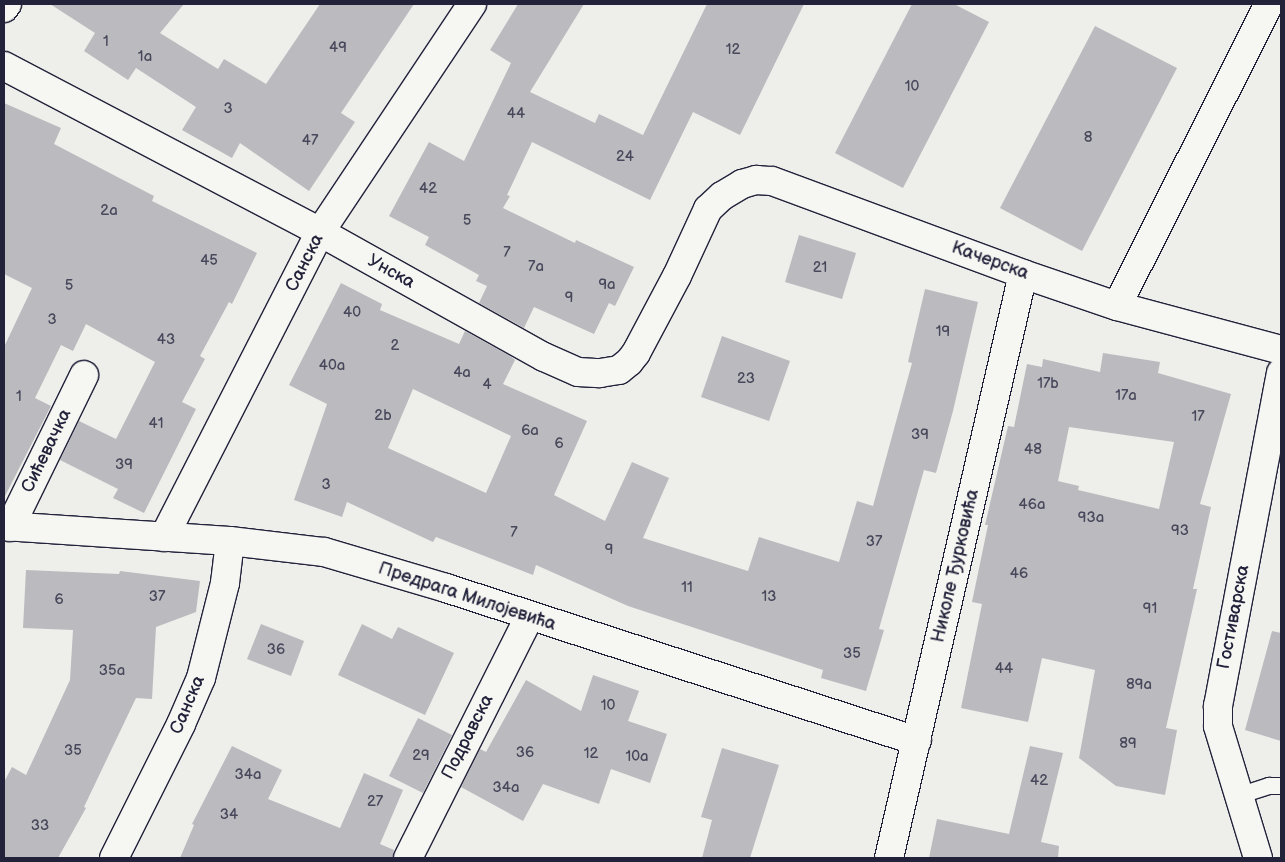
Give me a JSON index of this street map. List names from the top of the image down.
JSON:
{
  "streets": {
    "street": [
      "Качерска",
      "Санска",
      "Унска",
      "Сићевачка",
      "Николе Ђурковића",
      "Предрага Милојевића",
      "Гостиварска",
      "Подравска"
    ]
  },
  "crossings": [
    ["Качерска", "Унска"],
    ["Качерска", "Николе Ђурковића"],
    ["Санска", "Унска"],
    ["Санска", "Предрага Милојевића"],
    ["Сићевачка", "Предрага Милојевића"],
    ["Николе Ђурковића", "Предрага Милојевића"],
    ["Предрага Милојевића", "Подравска"]
  ],
  "house_numbers": [
    "1",
    "49",
    "12",
    "1a",
    "10",
    "3",
    "44",
    "8",
    "47",
    "24",
    "42",
    "2a",
    "5",
    "7",
    "45",
    "7a",
    "21",
    "9a",
    "5",
    "9",
    "40",
    "3",
    "19",
    "43",
    "2",
    "40a",
    "4a",
    "23",
    "17b",
    "4",
    "17a",
    "1",
    "2b",
    "17",
    "41",
    "6a",
    "39",
    "6",
    "48",
    "39",
    "3",
    "46a",
    "93a",
    "93",
    "7",
    "37",
    "9",
    "46",
    "11",
    "37",
    "13",
    "6",
    "91",
    "36",
    "35",
    "44",
    "35a",
    "89a",
    "10",
    "89",
    "35",
    "36",
    "12",
    "29",
    "10a",
    "34a",
    "42",
    "34a",
    "27",
    "34",
    "33"
  ]
}
